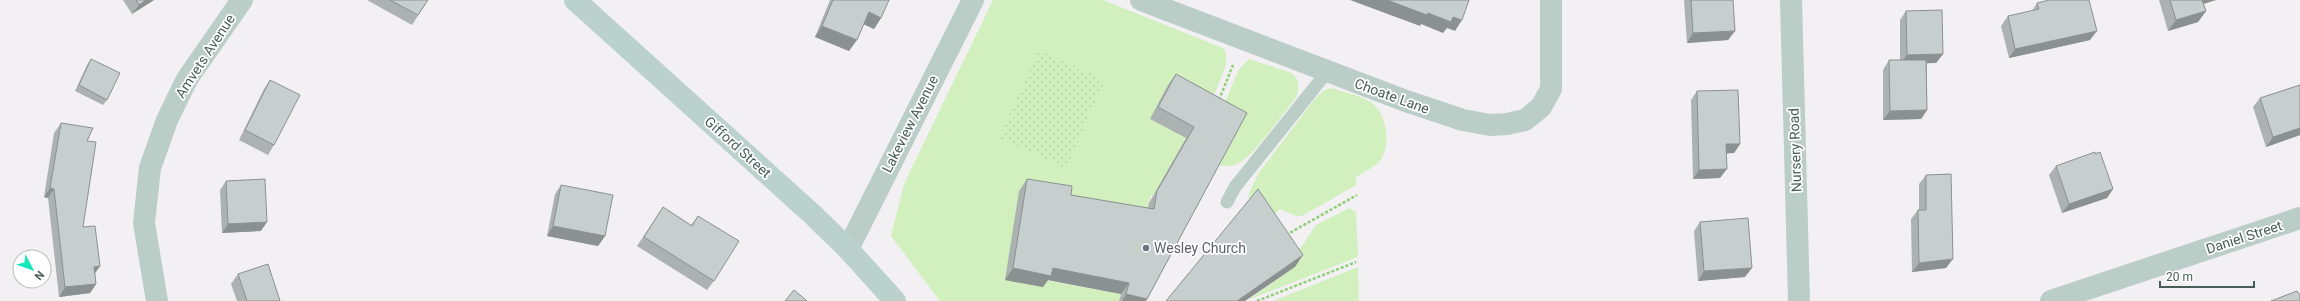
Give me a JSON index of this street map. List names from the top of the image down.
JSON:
{
  "streets": {
    "main road": ["Gifford Street"],
    "street": [
      "Amvets Avenue",
      "Choate Lane",
      "Lakeview Avenue",
      "Nursery Road",
      "Daniel Street"
    ]
  },
  "crossings": [
    ["Lakeview Avenue", "Gifford Street"]
  ],
  "places": ["Wesley Church"],
  "scale_bar": "20 m",
  "north": "bottom right"
}
